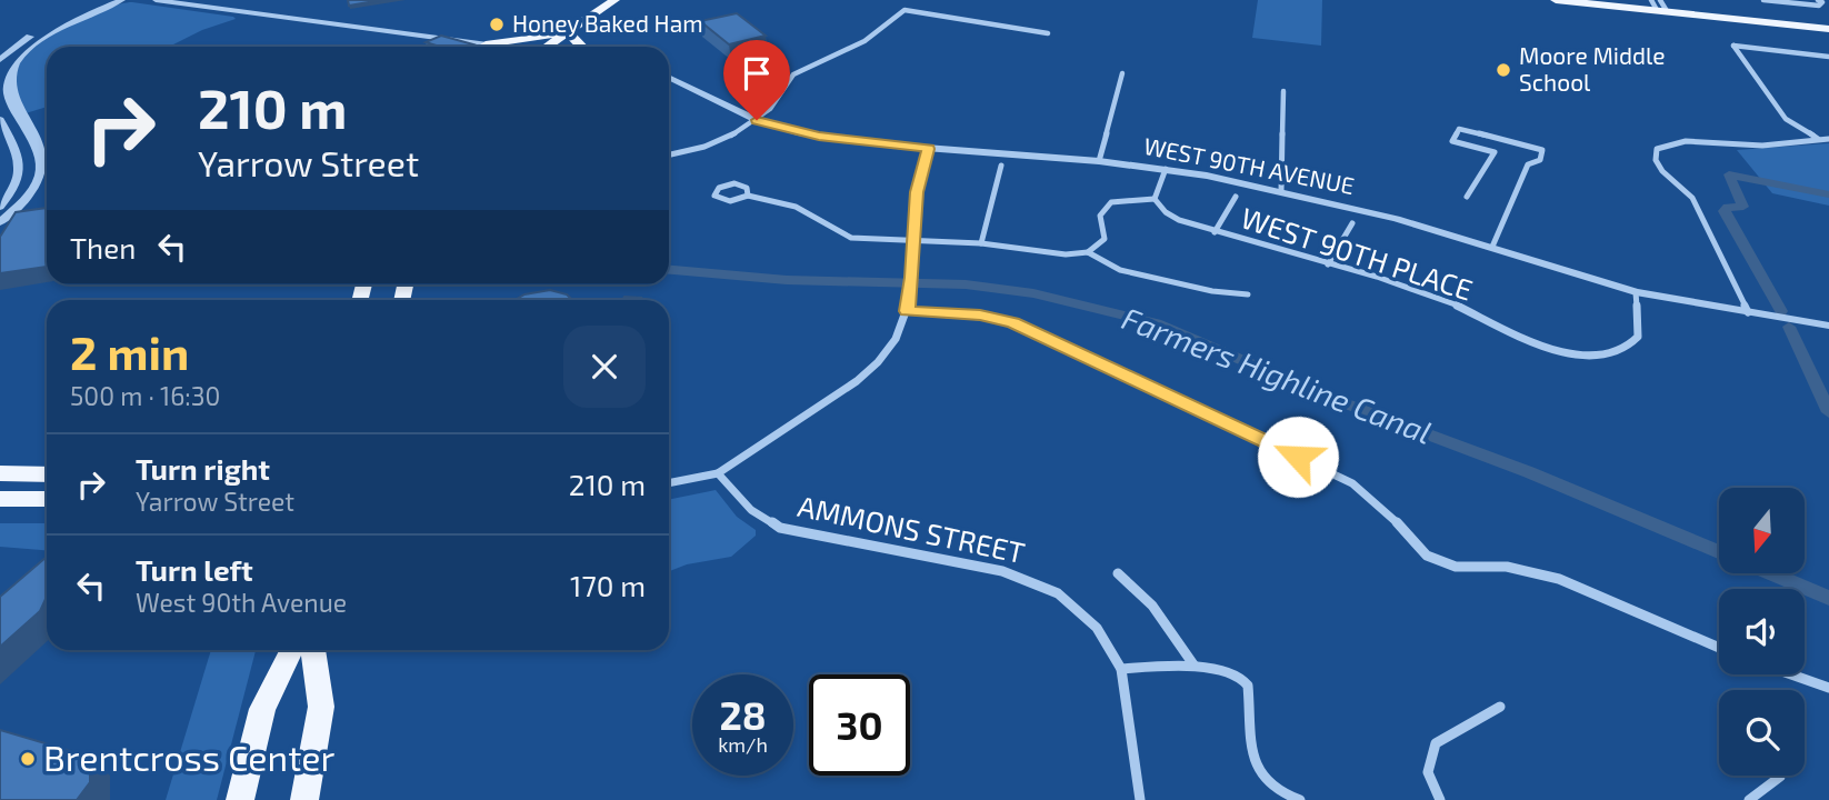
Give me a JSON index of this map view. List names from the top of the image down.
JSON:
{
  "streets": {
    "street": ["WEST 90TH AVENUE", "WEST 90TH PLACE", "AMMONS STREET"]
  },
  "crossings": [
    ["WEST 90TH AVENUE", "WEST 90TH PLACE"]
  ],
  "water": ["Farmers Highline Canal"],
  "places": ["Honey Baked Ham", "Moore Middle School", "Brentcross Center"],
  "north": "bottom",
  "page": {
    "turn": ["210 m", "Yarrow Street"],
    "then": "Then",
    "heading": ["2 min", "500 m · 16:30"],
    "list": [
      {
        "name": "Turn right",
        "note": "Yarrow Street",
        "value": "210 m"
      },
      {
        "name": "Turn left",
        "note": "West 90th Avenue",
        "value": "170 m"
      }
    ],
    "speed": "28 km/h",
    "limit": "30"
  }
}
